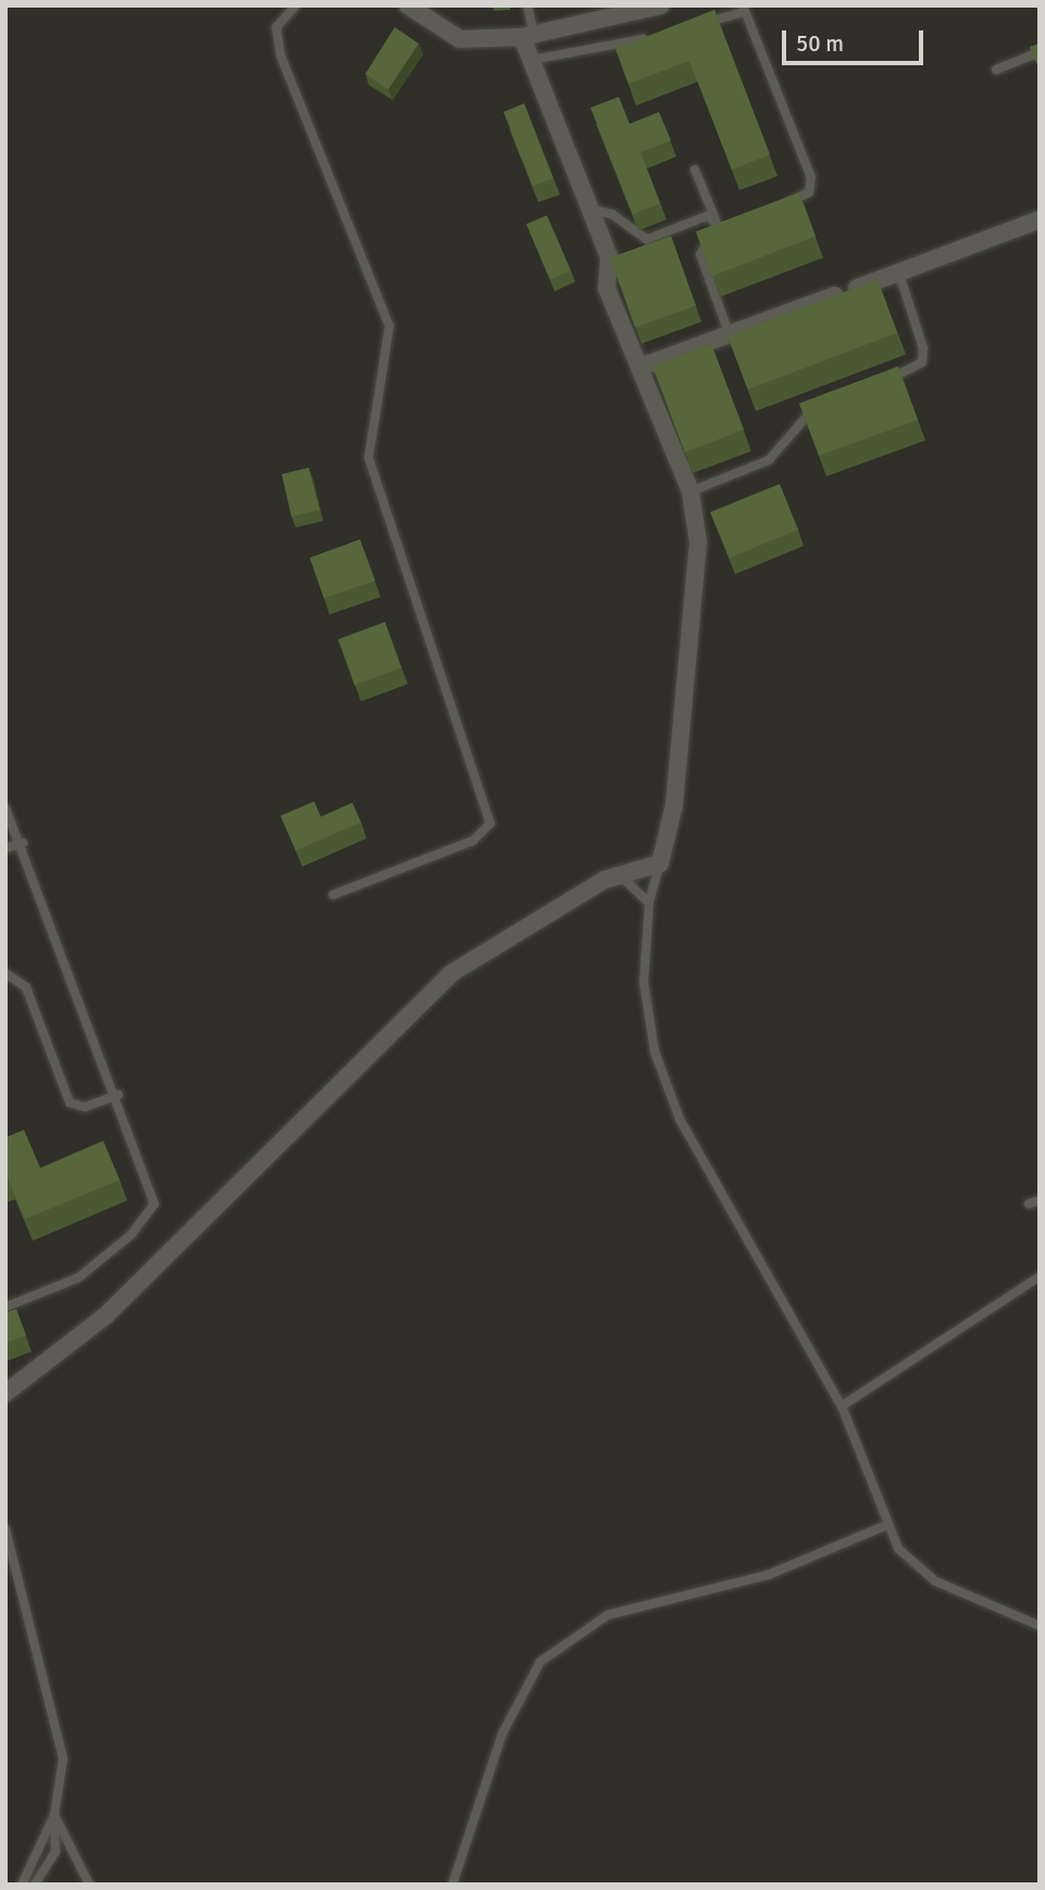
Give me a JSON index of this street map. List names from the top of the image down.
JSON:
{
  "scale_bar": "50 m"
}
